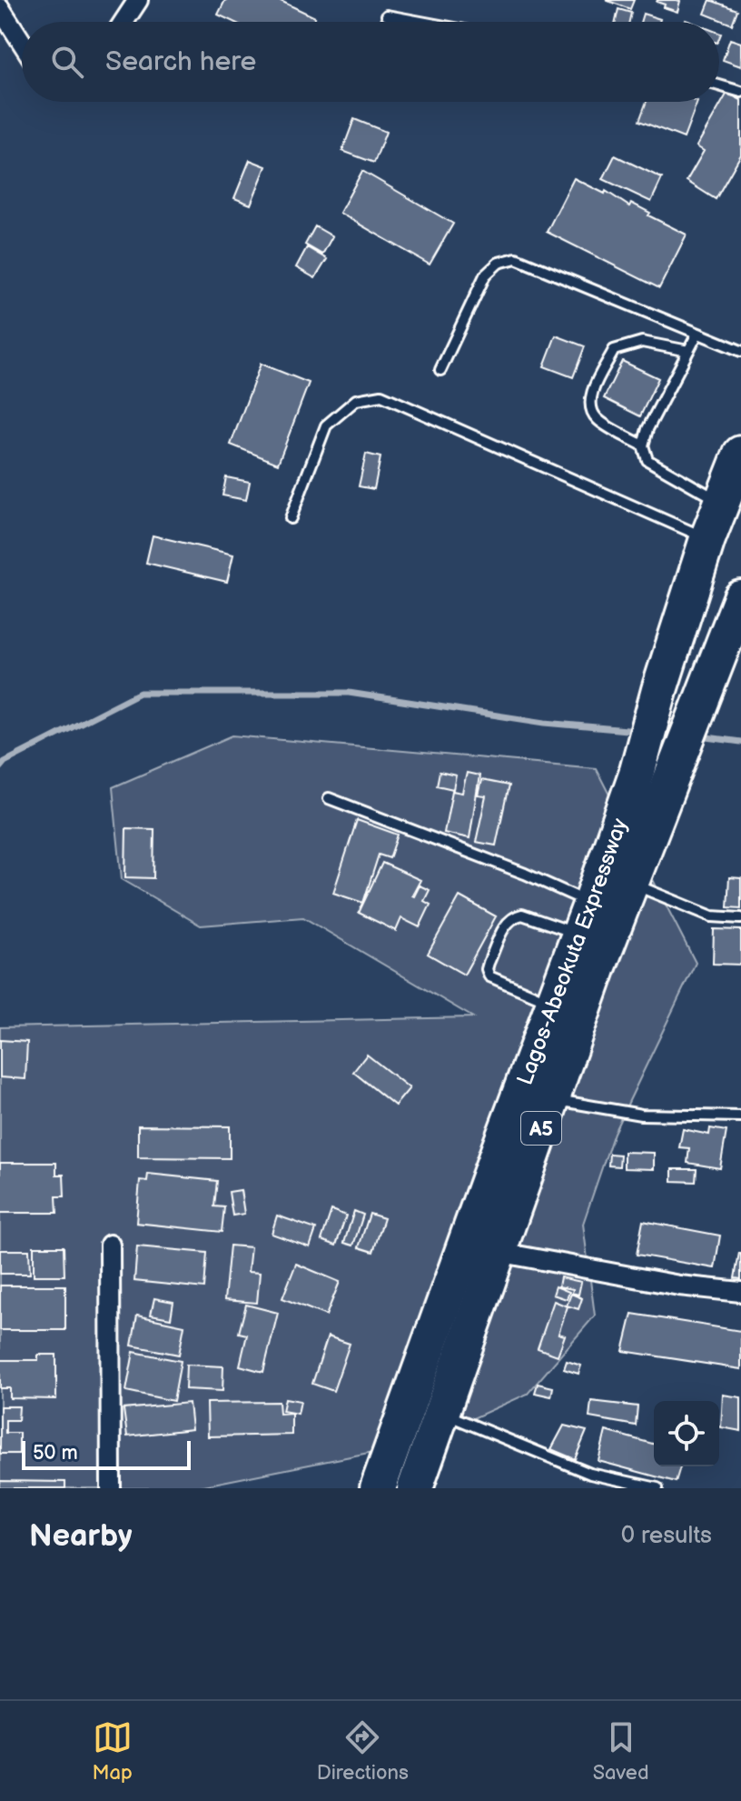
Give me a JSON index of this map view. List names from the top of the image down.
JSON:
{
  "streets": {
    "highway": ["Lagos-Abeokuta Expressway", "A5"]
  },
  "scale_bar": "50 m",
  "page": {
    "search": "Search here",
    "scale": "50 m",
    "heading": ["Nearby", "0 results"],
    "nav": ["Map", "Directions", "Saved"]
  }
}
